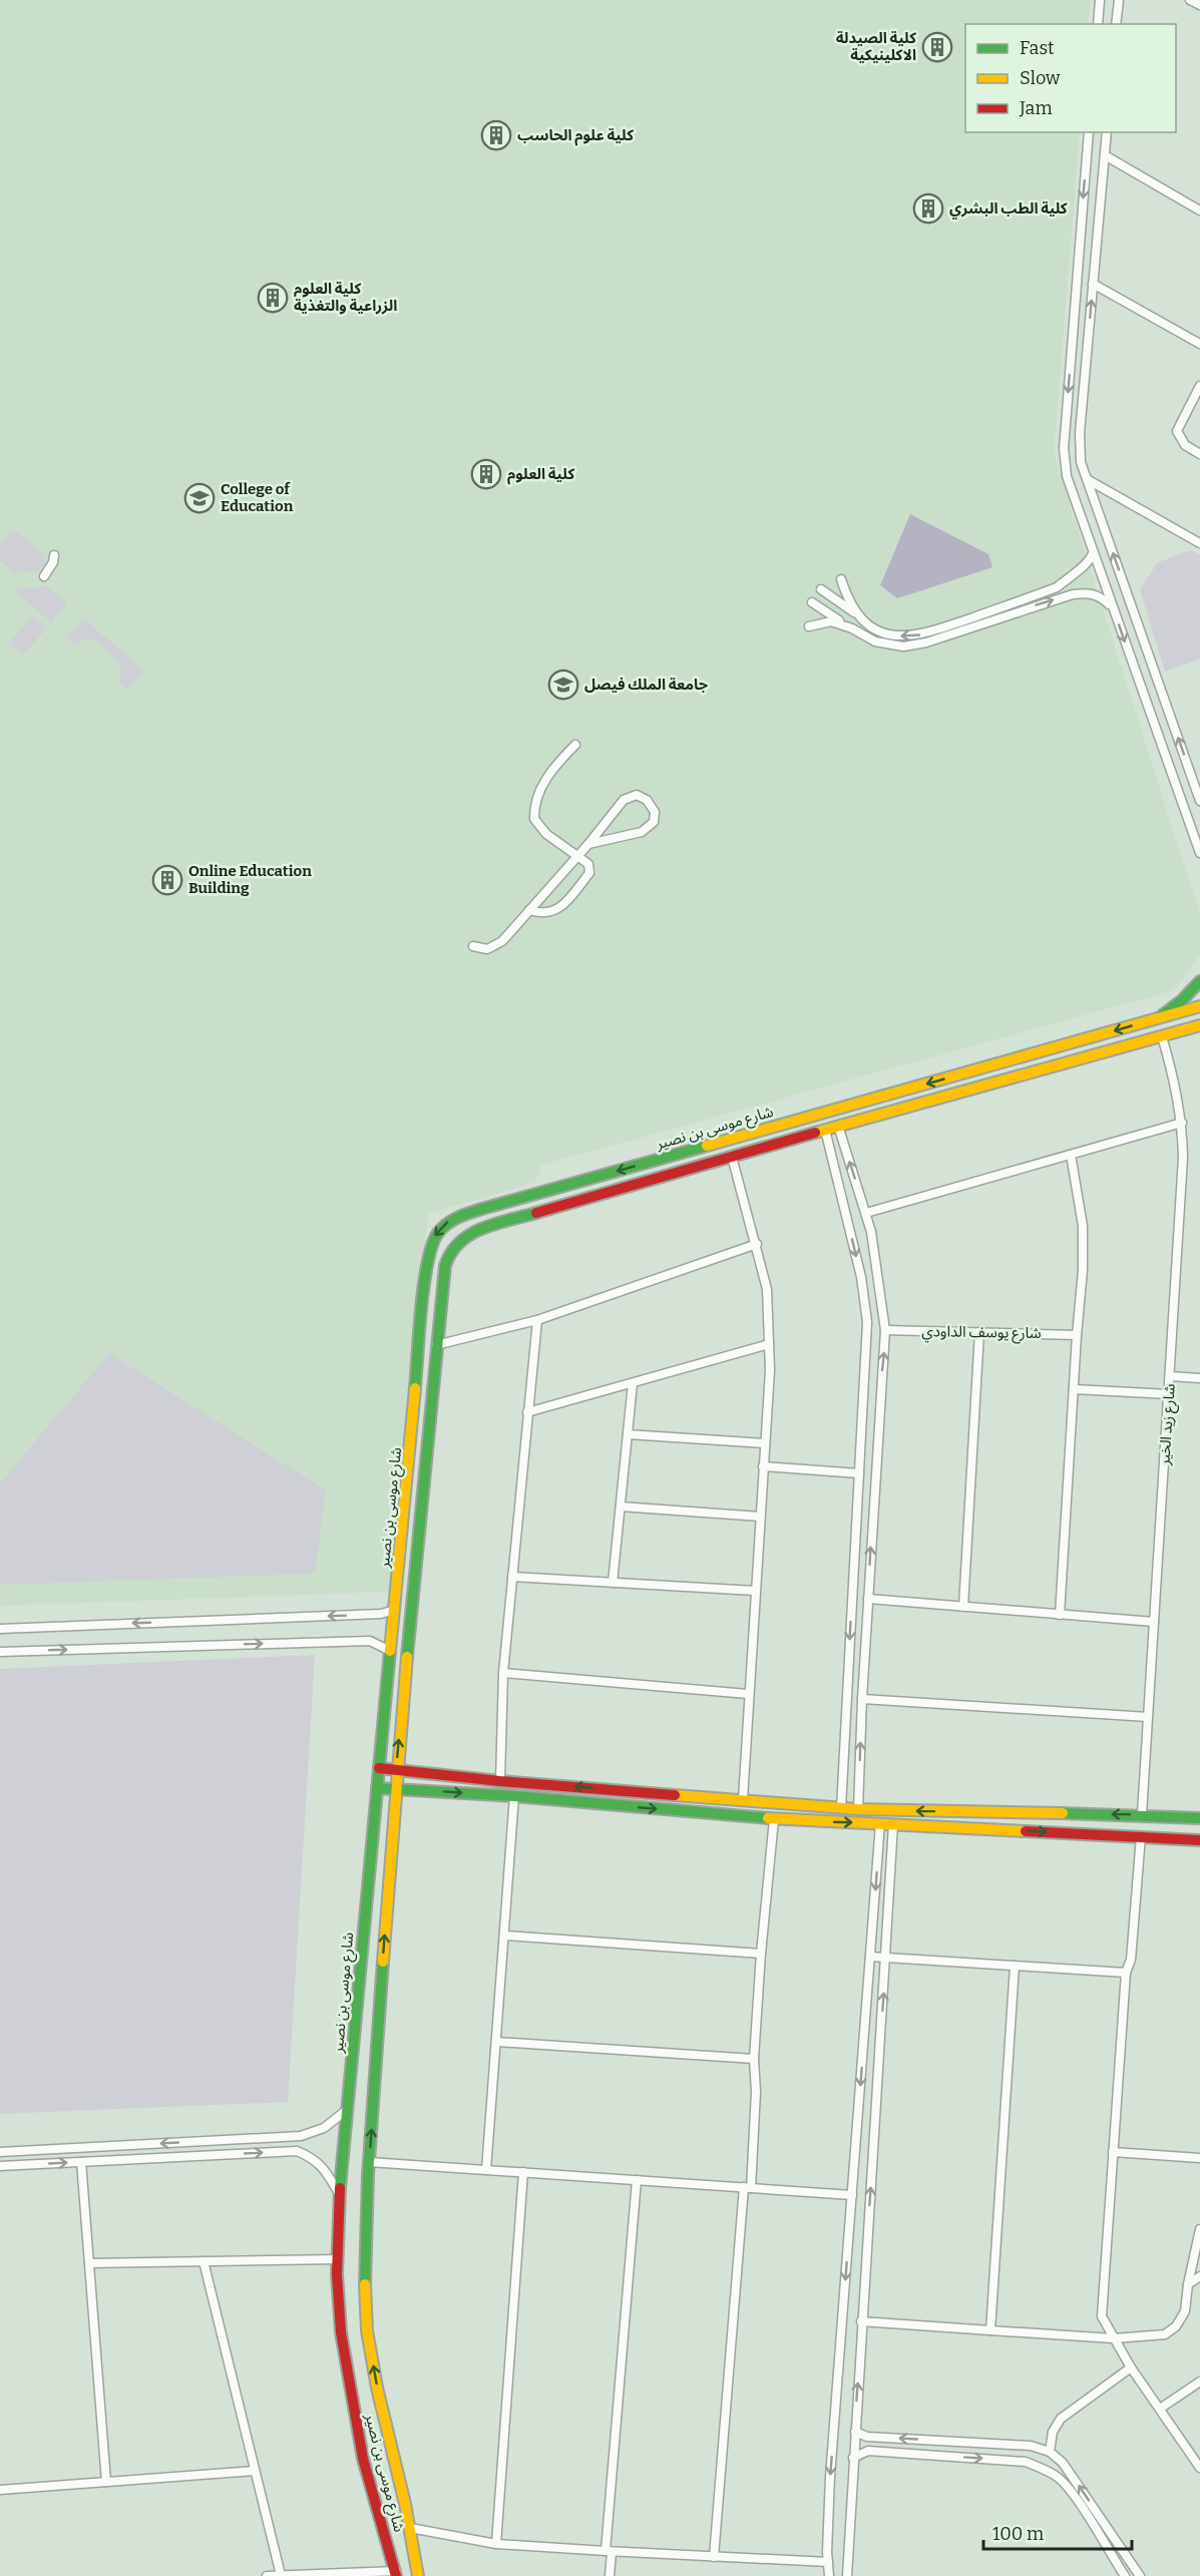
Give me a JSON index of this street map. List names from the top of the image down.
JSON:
{
  "streets": {
    "street": ["شارع موسى بن نصير", "شارع يوسف الداودي", "شارع زيد الخير"]
  },
  "crossings": [
    ["شارع موسى بن نصير", "شارع زيد الخير"]
  ],
  "places": {
    "building": [
      "كلية الصيدلة الاكلينيكية",
      "كلية علوم الحاسب",
      "كلية الطب البشري",
      "كلية العلوم الزراعية والتغذية",
      "كلية العلوم",
      "Online Education Building"
    ],
    "school or university": ["College of Education", "جامعة الملك فيصل"]
  },
  "legend": ["Fast", "Slow", "Jam"],
  "scale_bar": "100 m"
}
